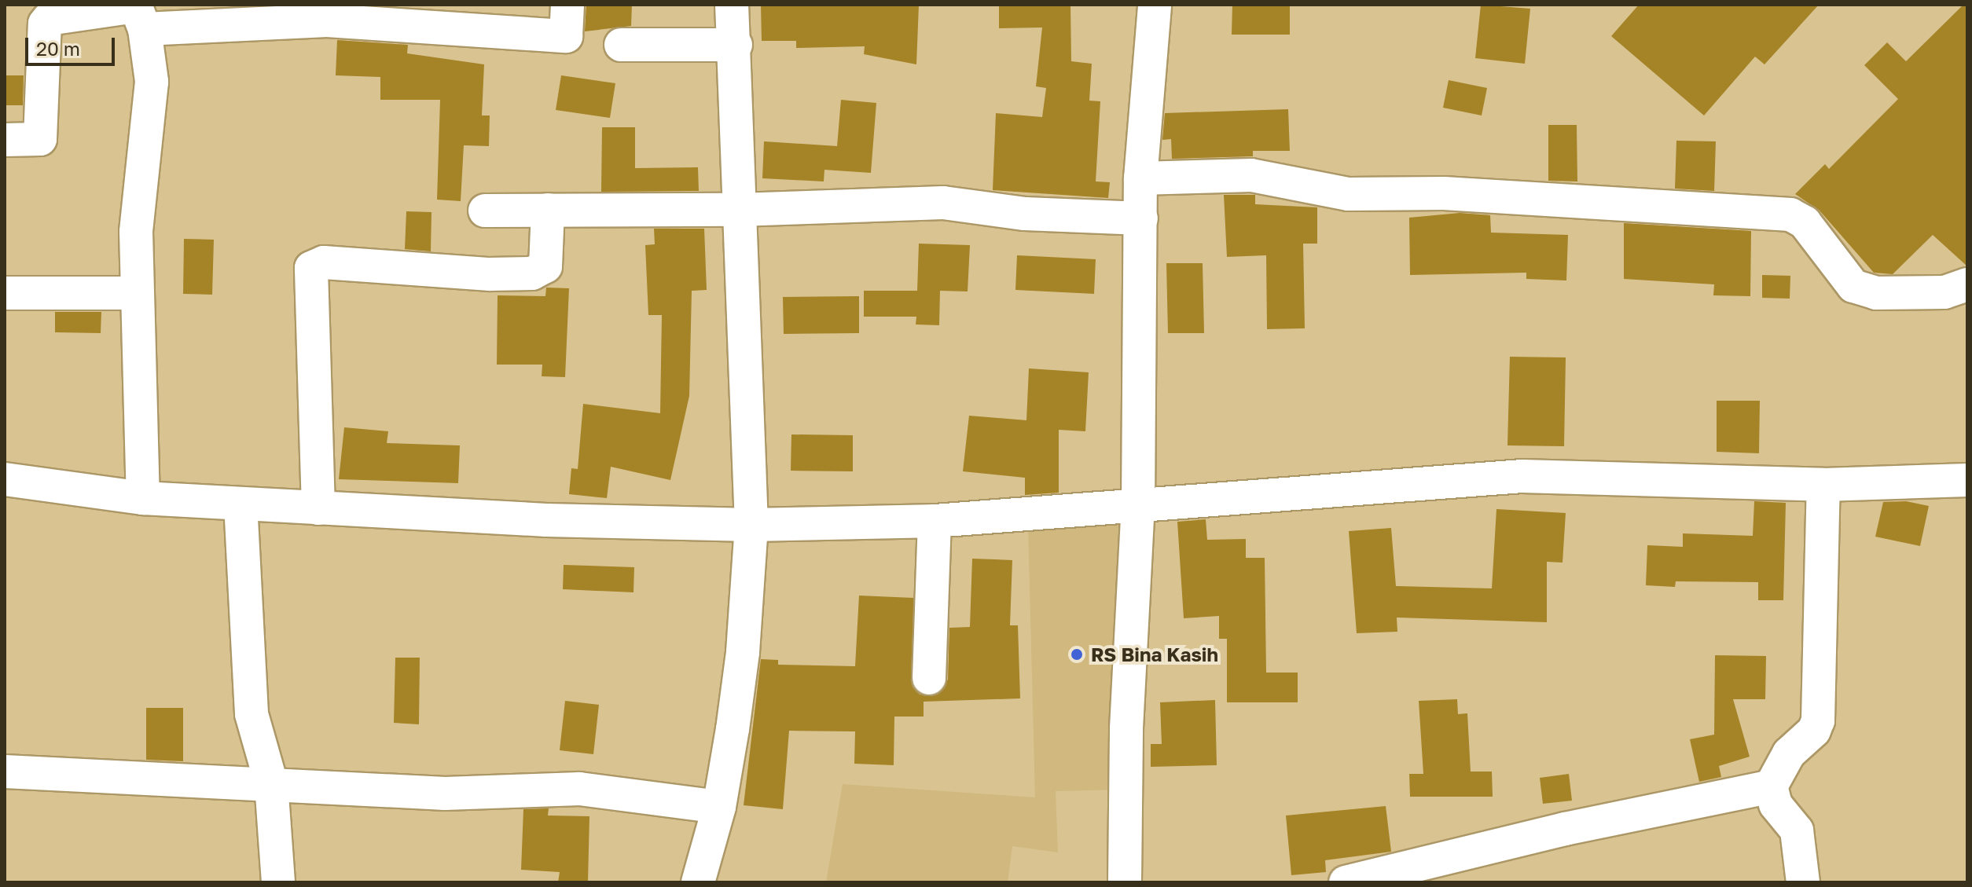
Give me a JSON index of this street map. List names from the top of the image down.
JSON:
{
  "places": ["RS Bina Kasih"],
  "scale_bar": "20 m"
}
